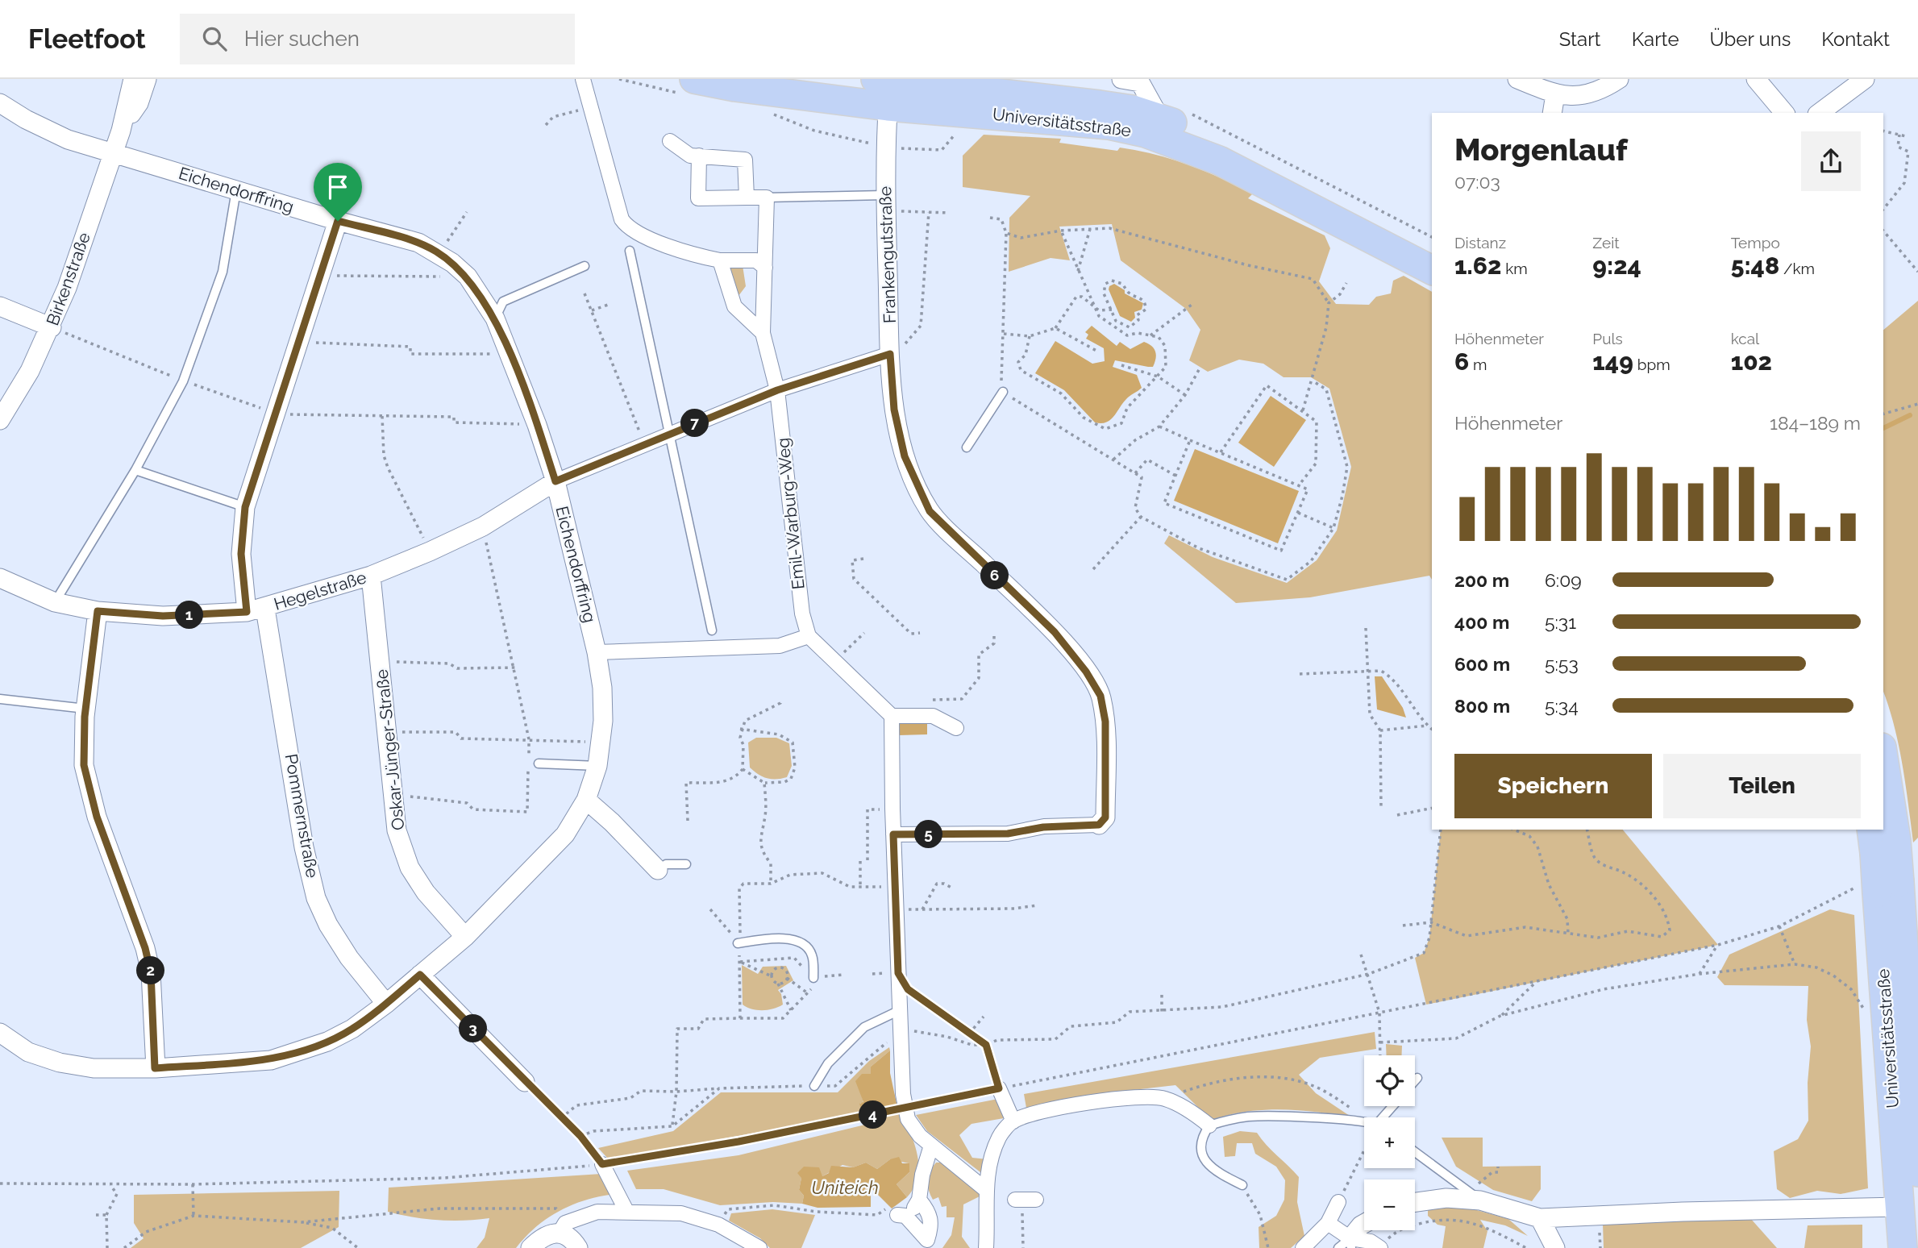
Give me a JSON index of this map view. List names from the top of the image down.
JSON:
{
  "streets": {
    "main road": ["Universitätsstraße"],
    "street": [
      "Eichendorffring",
      "Frankengutstraße",
      "Birkenstraße",
      "Emil-Warburg-Weg",
      "Hegelstraße",
      "Oskar-Jünger-Straße",
      "Pommernstraße"
    ]
  },
  "crossings": [
    ["Universitätsstraße", "Frankengutstraße"],
    ["Eichendorffring", "Birkenstraße"],
    ["Eichendorffring", "Hegelstraße"],
    ["Eichendorffring", "Oskar-Jünger-Straße"],
    ["Eichendorffring", "Pommernstraße"],
    ["Hegelstraße", "Oskar-Jünger-Straße"],
    ["Hegelstraße", "Pommernstraße"]
  ],
  "water": ["Uniteich"],
  "page": {
    "header": "Fleetfoot",
    "search": "Hier suchen",
    "nav": [
      "Start",
      "Karte",
      "Über uns",
      "Kontakt"
    ],
    "heading": ["Morgenlauf", "07:03"],
    "stats": [
      ["Distanz", "1.62 km"],
      ["Zeit", "9:24"],
      ["Tempo", "5:48 /km"],
      ["Höhenmeter", "6 m"],
      ["Puls", "149 bpm"],
      ["kcal", "102"]
    ],
    "chart": ["Höhenmeter", "184–189 m"],
    "pins": [
      "7",
      "6",
      "1",
      "5",
      "2",
      "3",
      "4"
    ],
    "list": [
      {
        "name": "200 m",
        "note": "6:09"
      },
      {
        "name": "400 m",
        "note": "5:31"
      },
      {
        "name": "600 m",
        "note": "5:53"
      },
      {
        "name": "800 m",
        "note": "5:34"
      }
    ],
    "buttons": ["Speichern", "Teilen"],
    "map_buttons": ["+", "−"]
  }
}
